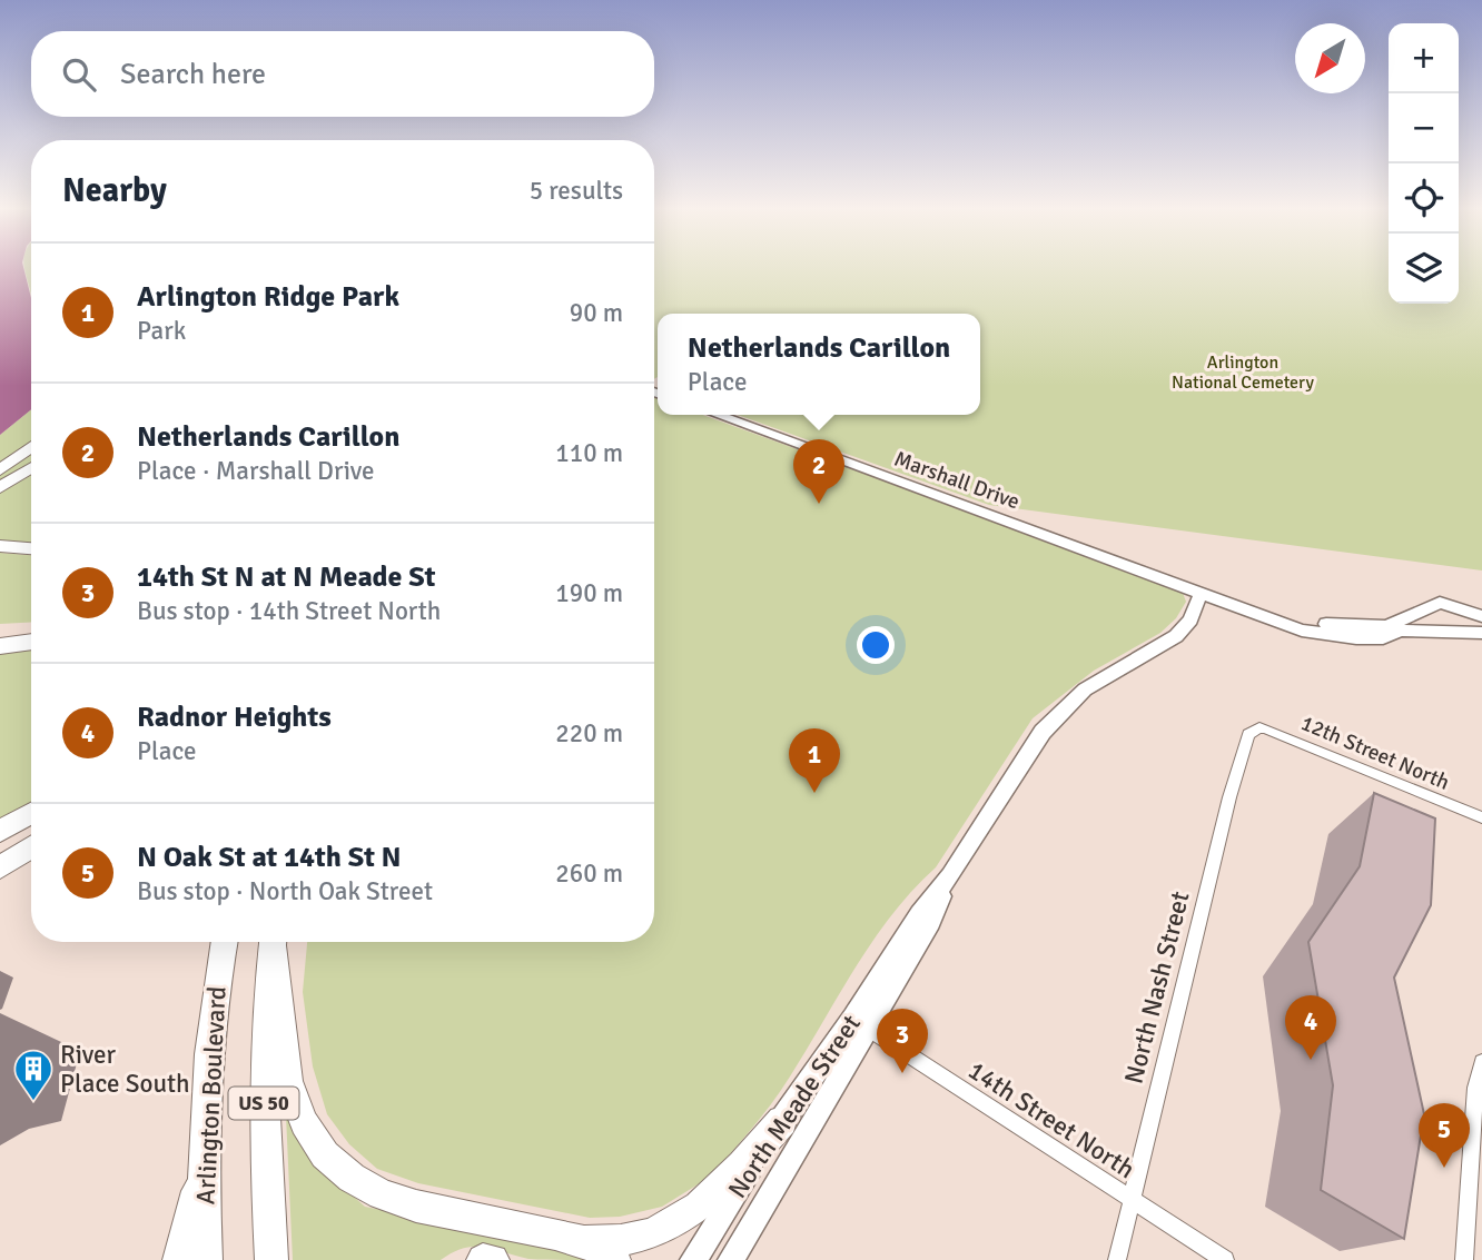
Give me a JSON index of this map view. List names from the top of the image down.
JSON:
{
  "streets": {
    "highway": ["Arlington Boulevard", "US 50"],
    "street": [
      "Marshall Drive",
      "12th Street North",
      "North Nash Street",
      "North Meade Street",
      "14th Street North"
    ]
  },
  "crossings": [
    ["Marshall Drive", "North Meade Street"],
    ["12th Street North", "North Nash Street"],
    ["North Nash Street", "14th Street North"],
    ["North Meade Street", "14th Street North"]
  ],
  "parks": ["Arlington National Cemetery"],
  "places": {
    "building": ["River Place South"]
  },
  "north": "bottom left",
  "page": {
    "map_buttons": ["+", "−"],
    "search": "Search here",
    "heading": ["Nearby", "5 results"],
    "list": [
      {
        "mark": "1",
        "name": "Arlington Ridge Park",
        "note": "Park",
        "value": "90 m"
      },
      {
        "mark": "2",
        "name": "Netherlands Carillon",
        "note": "Place · Marshall Drive",
        "value": "110 m"
      },
      {
        "mark": "3",
        "name": "14th St N at N Meade St",
        "note": "Bus stop · 14th Street North",
        "value": "190 m"
      },
      {
        "mark": "4",
        "name": "Radnor Heights",
        "note": "Place",
        "value": "220 m"
      },
      {
        "mark": "5",
        "name": "N Oak St at 14th St N",
        "note": "Bus stop · North Oak Street",
        "value": "260 m"
      }
    ],
    "popup": ["Netherlands Carillon", "Place"],
    "pins": [
      "2",
      "1",
      "4",
      "3",
      "5"
    ]
  }
}
